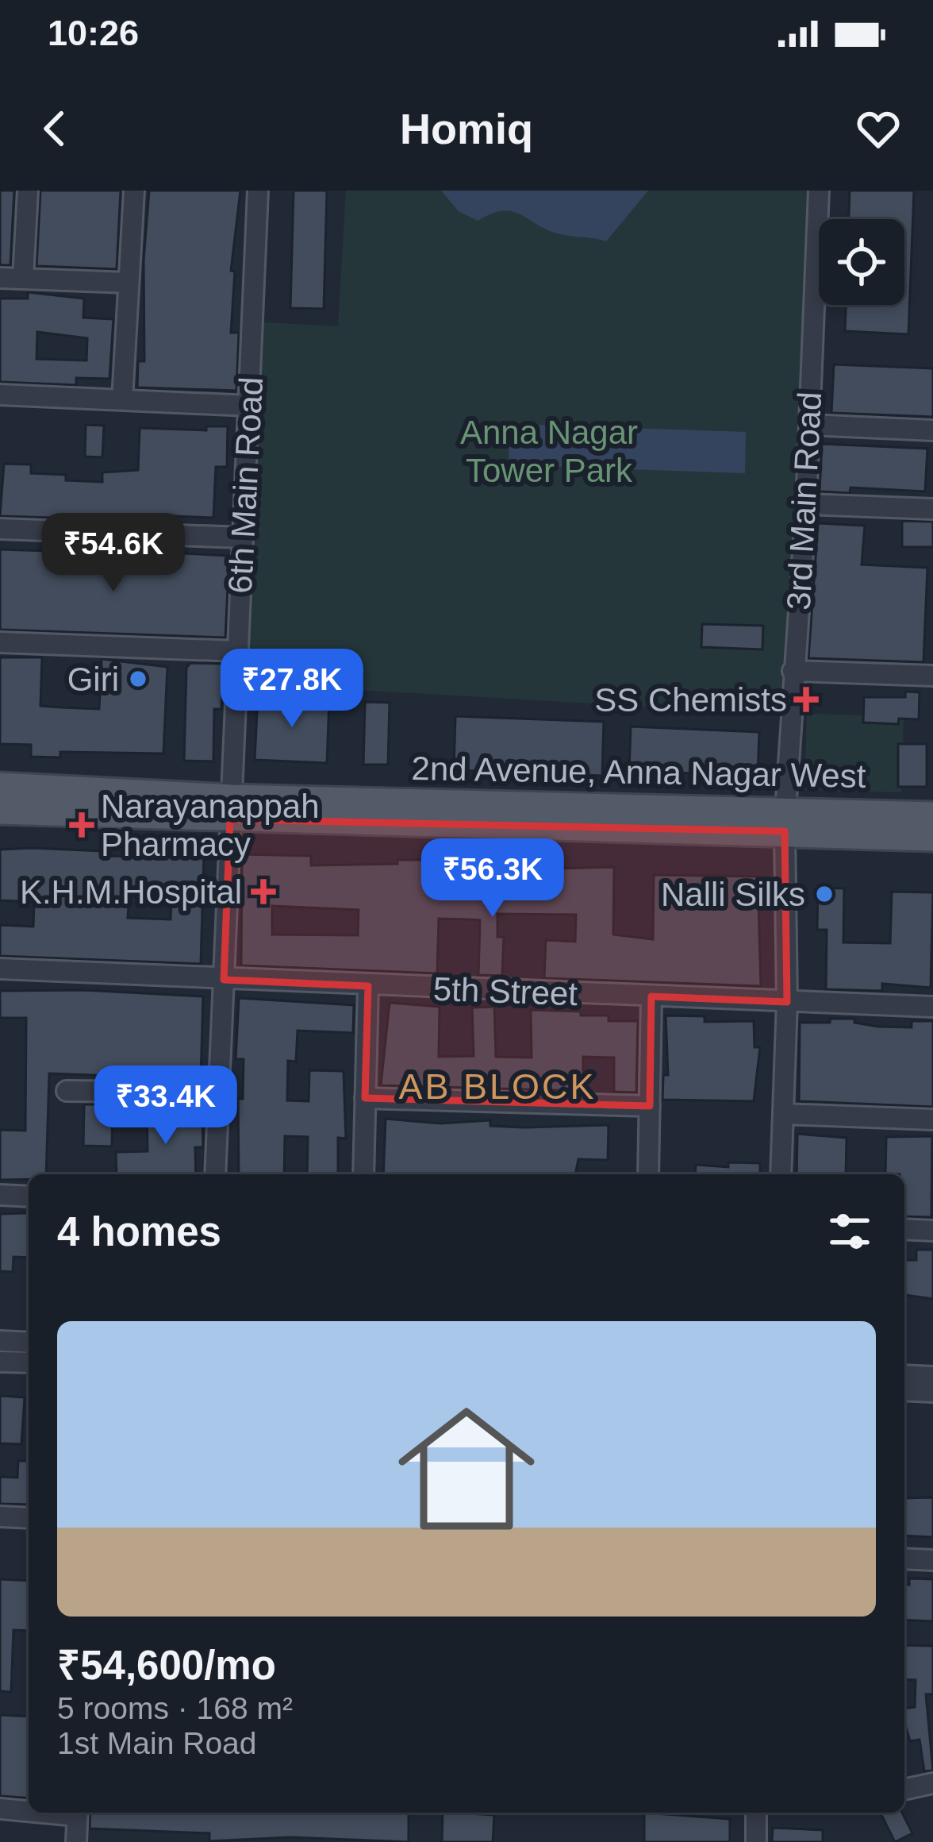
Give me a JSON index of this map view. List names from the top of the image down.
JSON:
{
  "streets": {
    "main road": ["2nd Avenue, Anna Nagar West"],
    "street": ["6th Main Road", "3rd Main Road", "5th Street"]
  },
  "crossings": [
    ["6th Main Road", "2nd Avenue, Anna Nagar West"],
    ["6th Main Road", "5th Street"],
    ["3rd Main Road", "2nd Avenue, Anna Nagar West"],
    ["3rd Main Road", "5th Street"]
  ],
  "districts": ["AB BLOCK"],
  "parks": ["Anna Nagar Tower Park"],
  "places": {
    "other": ["Giri", "Nalli Silks"],
    "health": ["SS Chemists", "Narayanappah Pharmacy", "K.H.M.Hospital"]
  },
  "page": {
    "status": "10:26",
    "header": "Homiq",
    "price": [
      "₹54.6K",
      "₹27.8K",
      "₹56.3K",
      "₹33.4K"
    ],
    "heading": "4 homes",
    "list": [
      {
        "name": "₹54,600/mo",
        "note": "5 rooms · 168 m² · 1st Main Road"
      }
    ]
  }
}
